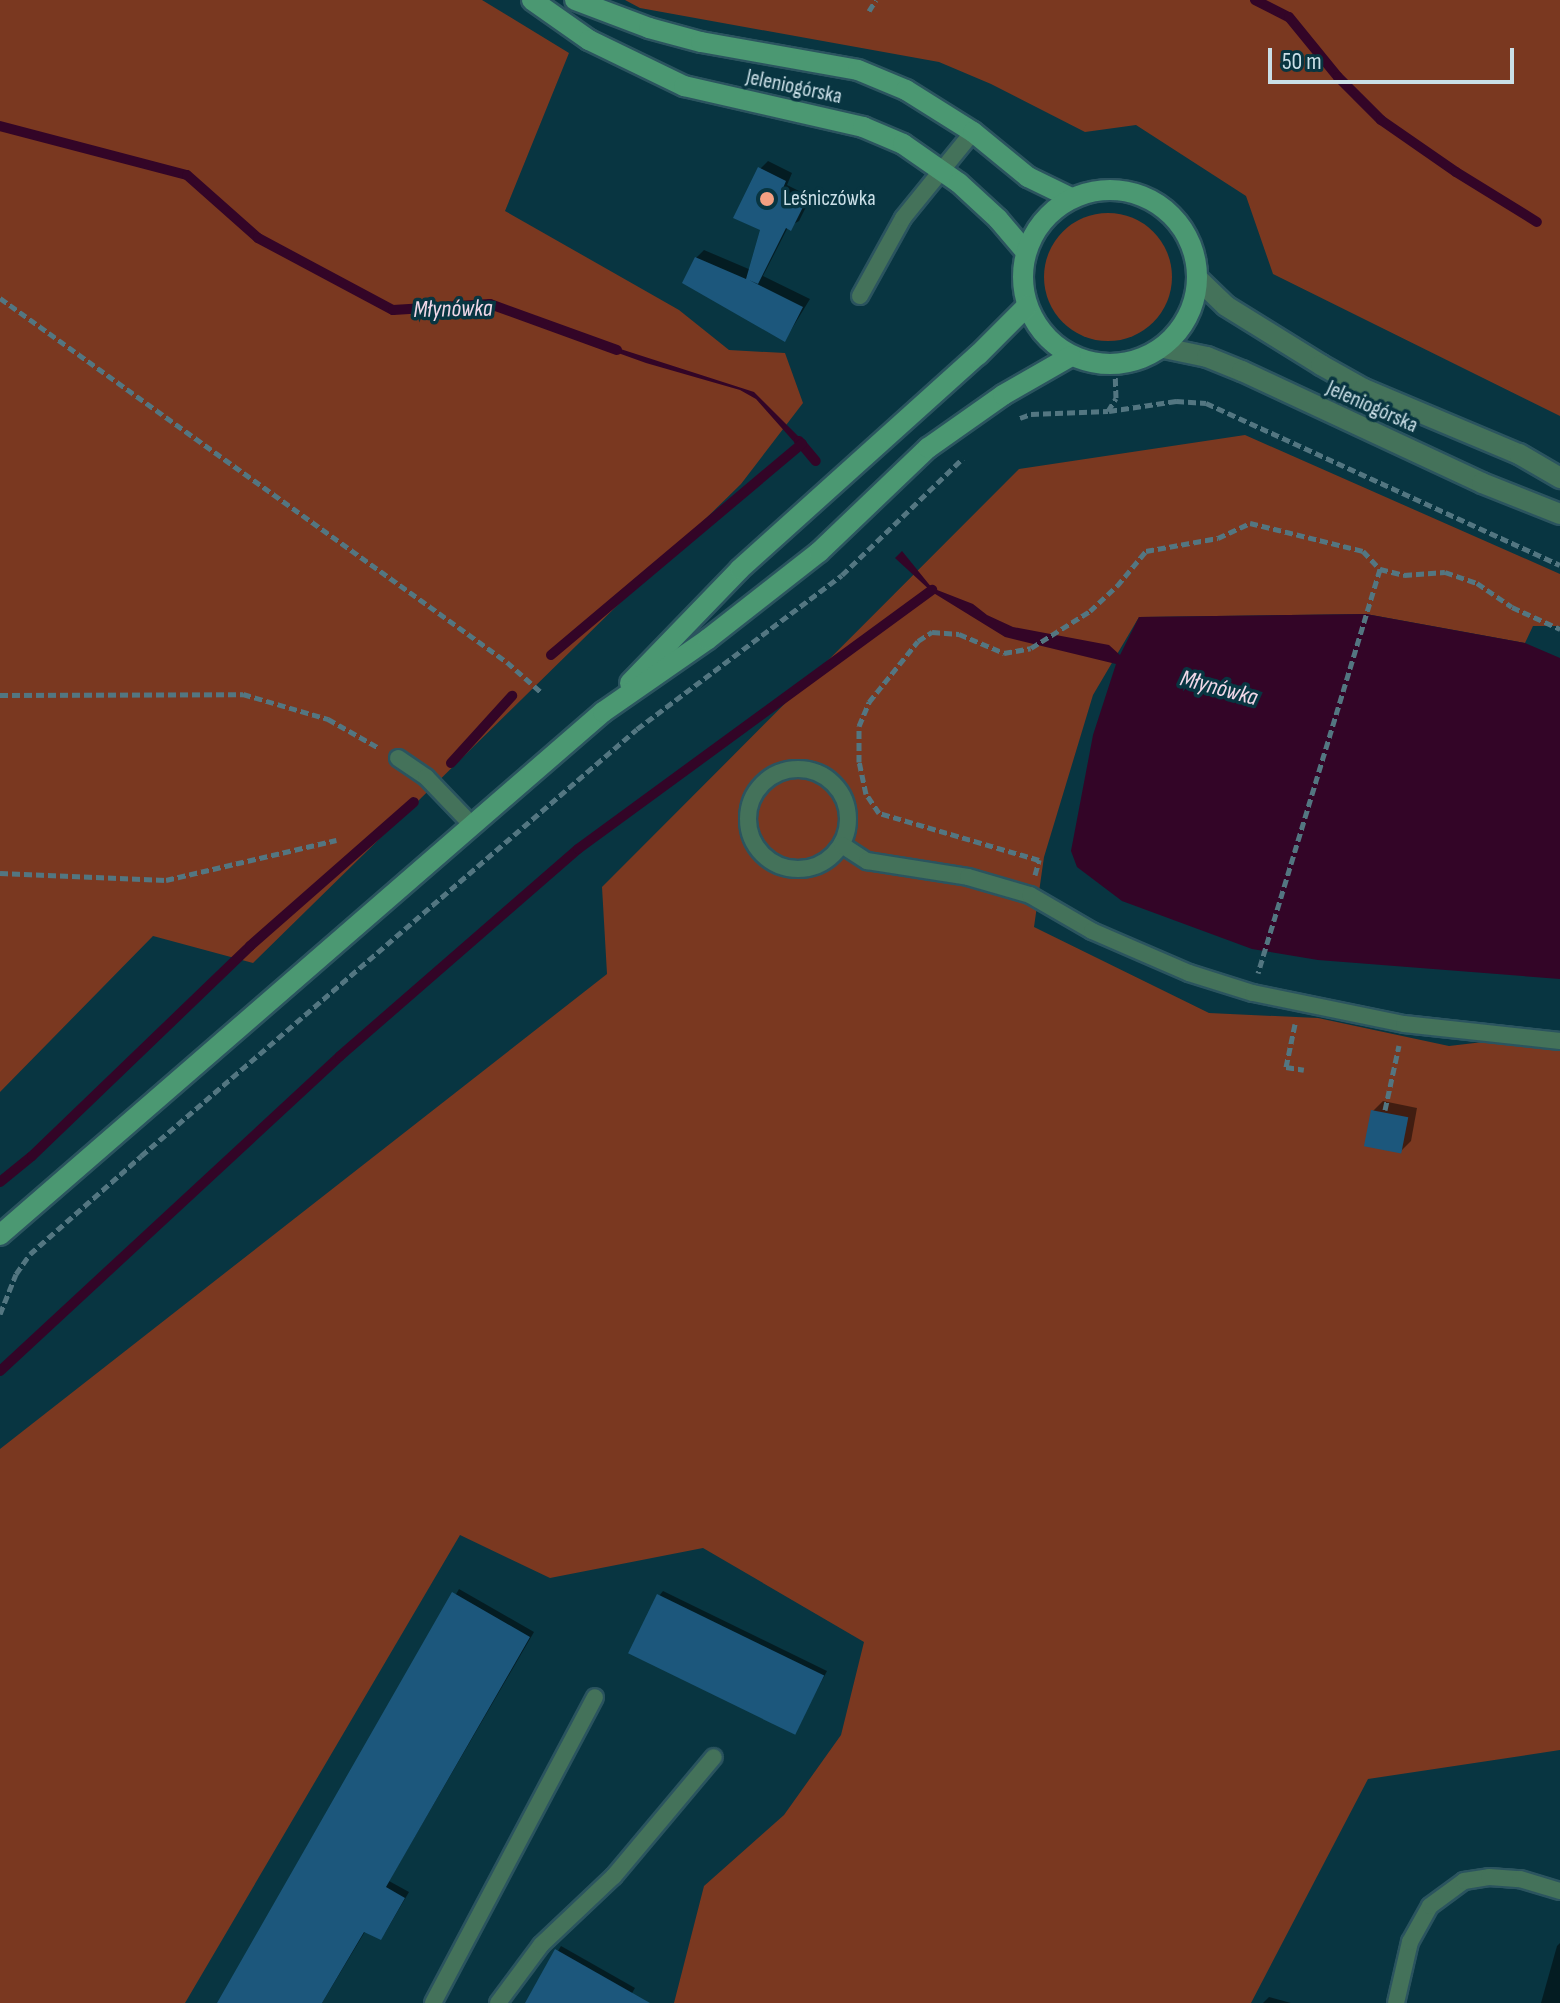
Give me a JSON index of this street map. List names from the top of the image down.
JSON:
{
  "streets": {
    "main road": ["Jeleniogórska"]
  },
  "water": ["Młynówka"],
  "places": ["Leśniczówka"],
  "scale_bar": "50 m"
}
